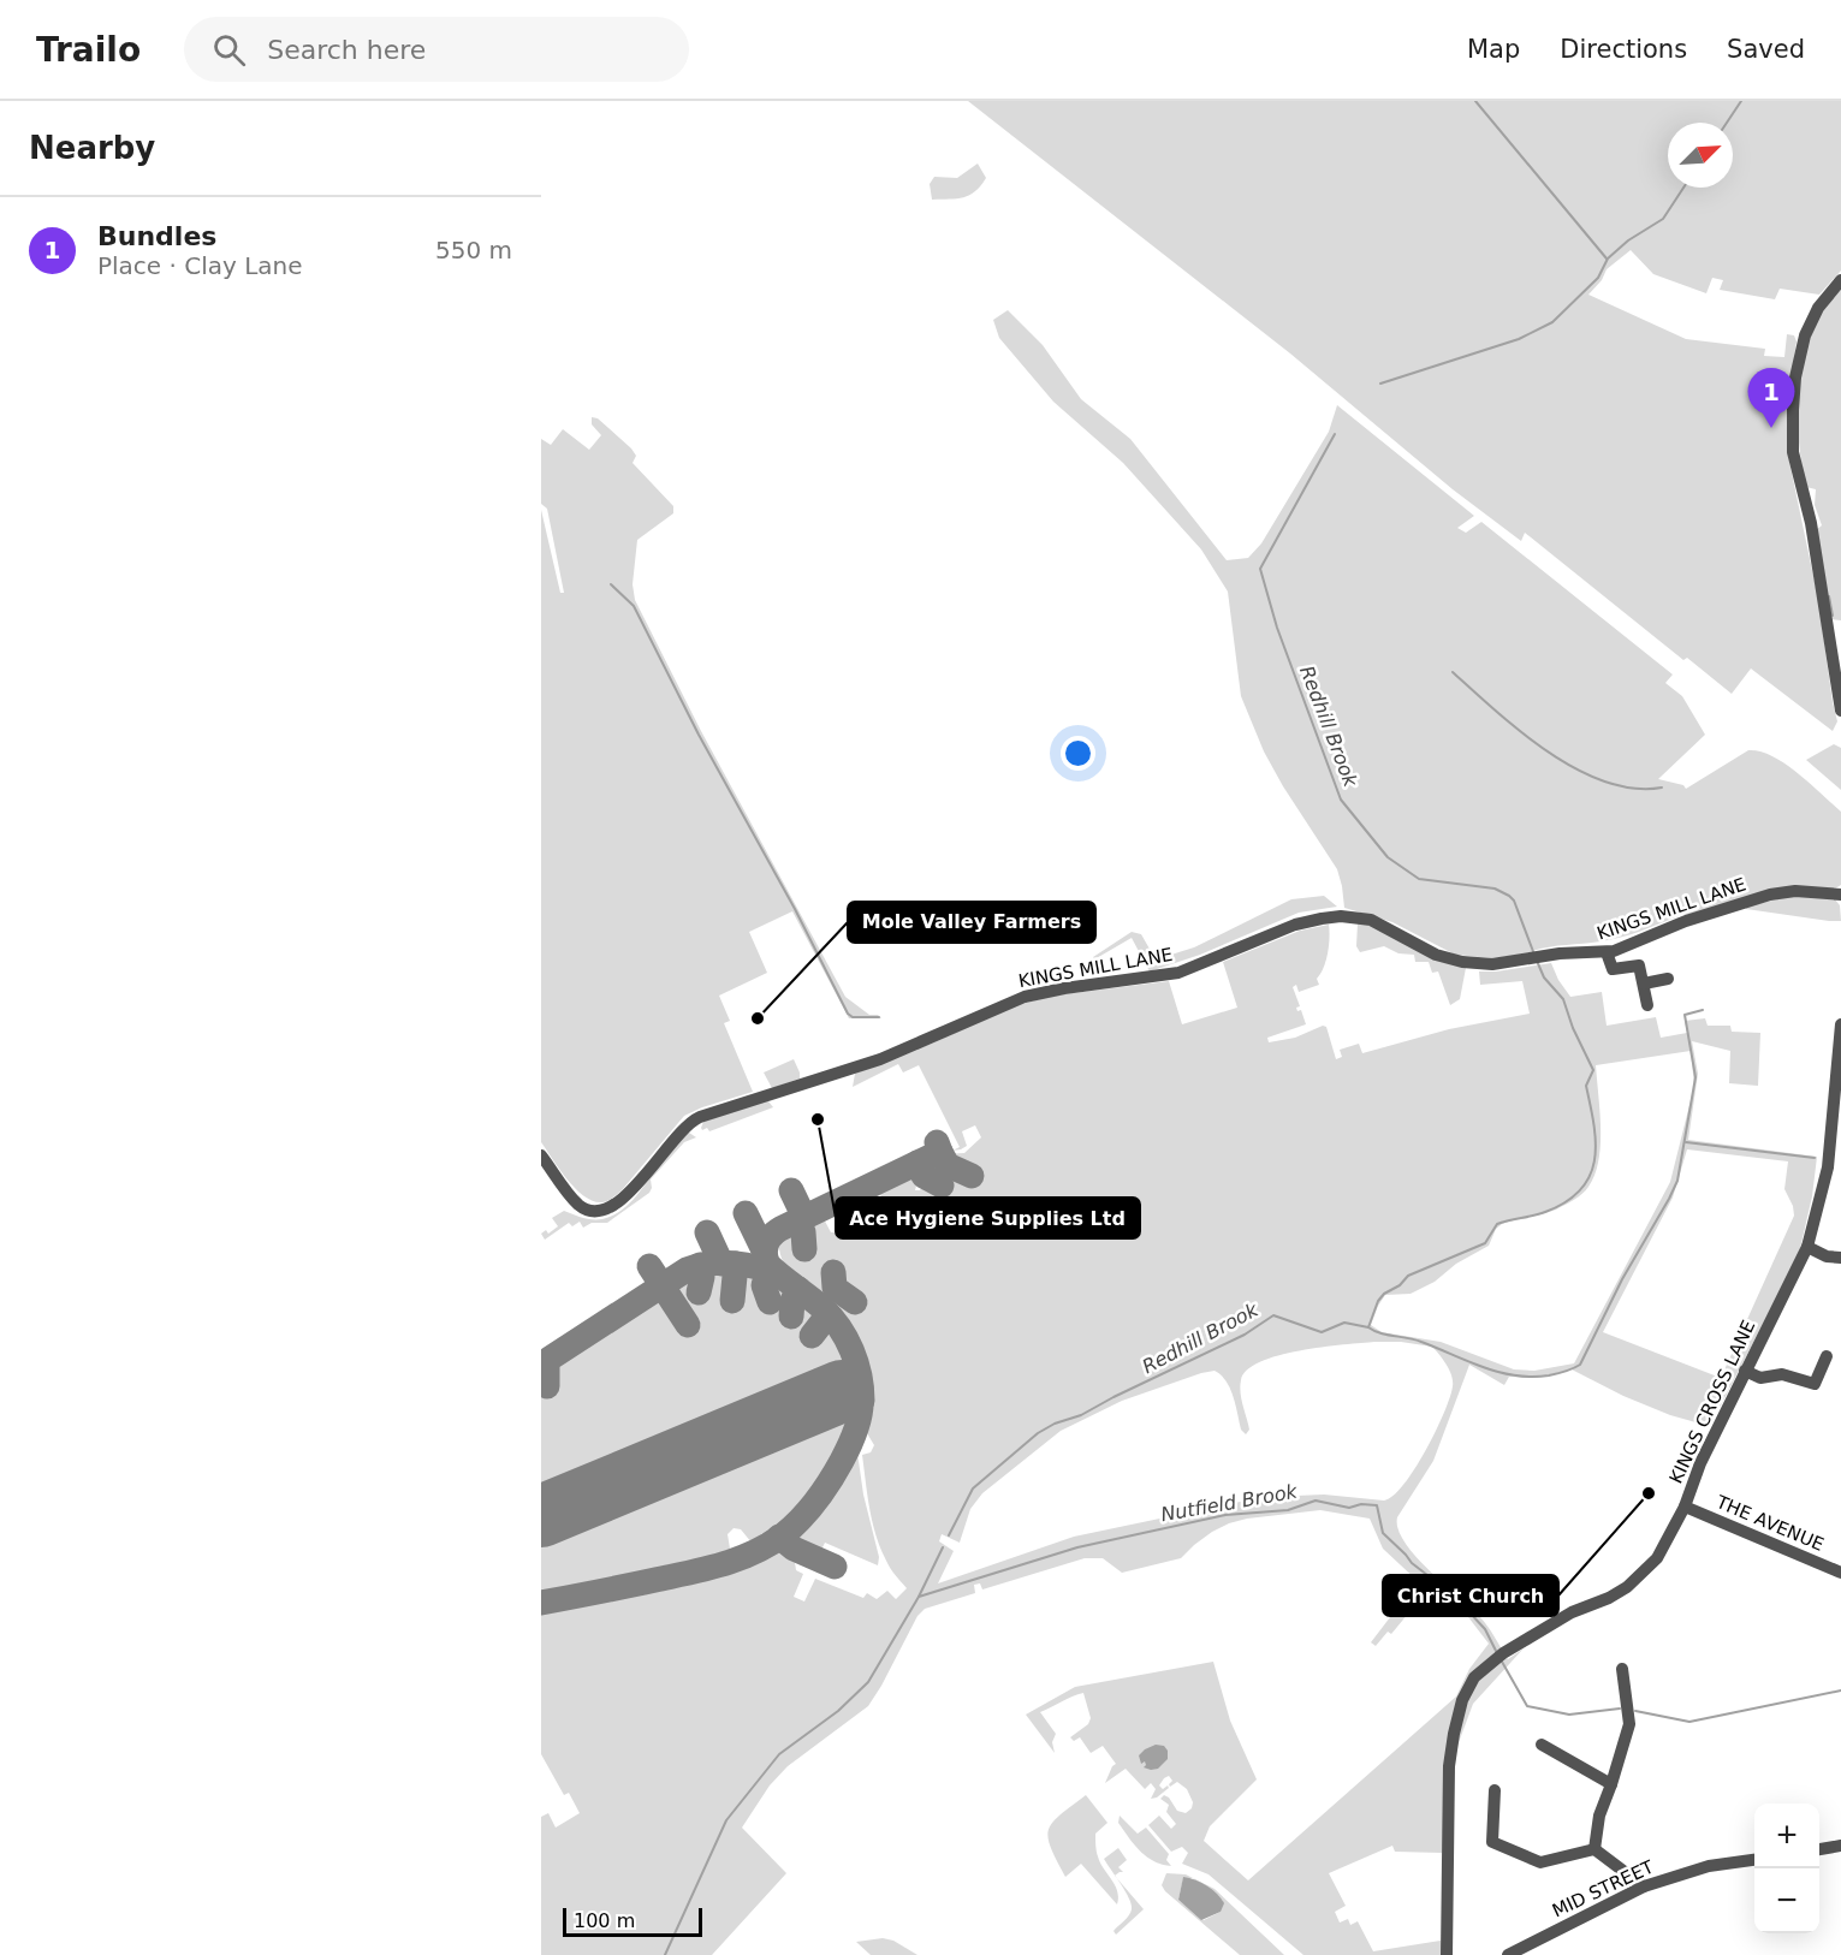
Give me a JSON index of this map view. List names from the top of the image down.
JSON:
{
  "streets": {
    "street": [
      "KINGS MILL LANE",
      "KINGS CROSS LANE",
      "THE AVENUE",
      "MID STREET"
    ]
  },
  "crossings": [
    ["KINGS CROSS LANE", "THE AVENUE"]
  ],
  "water": ["Redhill Brook", "Nutfield Brook"],
  "places": ["Mole Valley Farmers", "Ace Hygiene Supplies Ltd", "Christ Church"],
  "scale_bar": "100 m",
  "north": "top right",
  "page": {
    "header": "Trailo",
    "search": "Search here",
    "nav": ["Map", "Directions", "Saved"],
    "heading": "Nearby",
    "list": [
      {
        "mark": "1",
        "name": "Bundles",
        "note": "Place · Clay Lane",
        "value": "550 m"
      }
    ],
    "pins": "1",
    "map_buttons": ["+", "−"],
    "scale": "100 m"
  }
}
